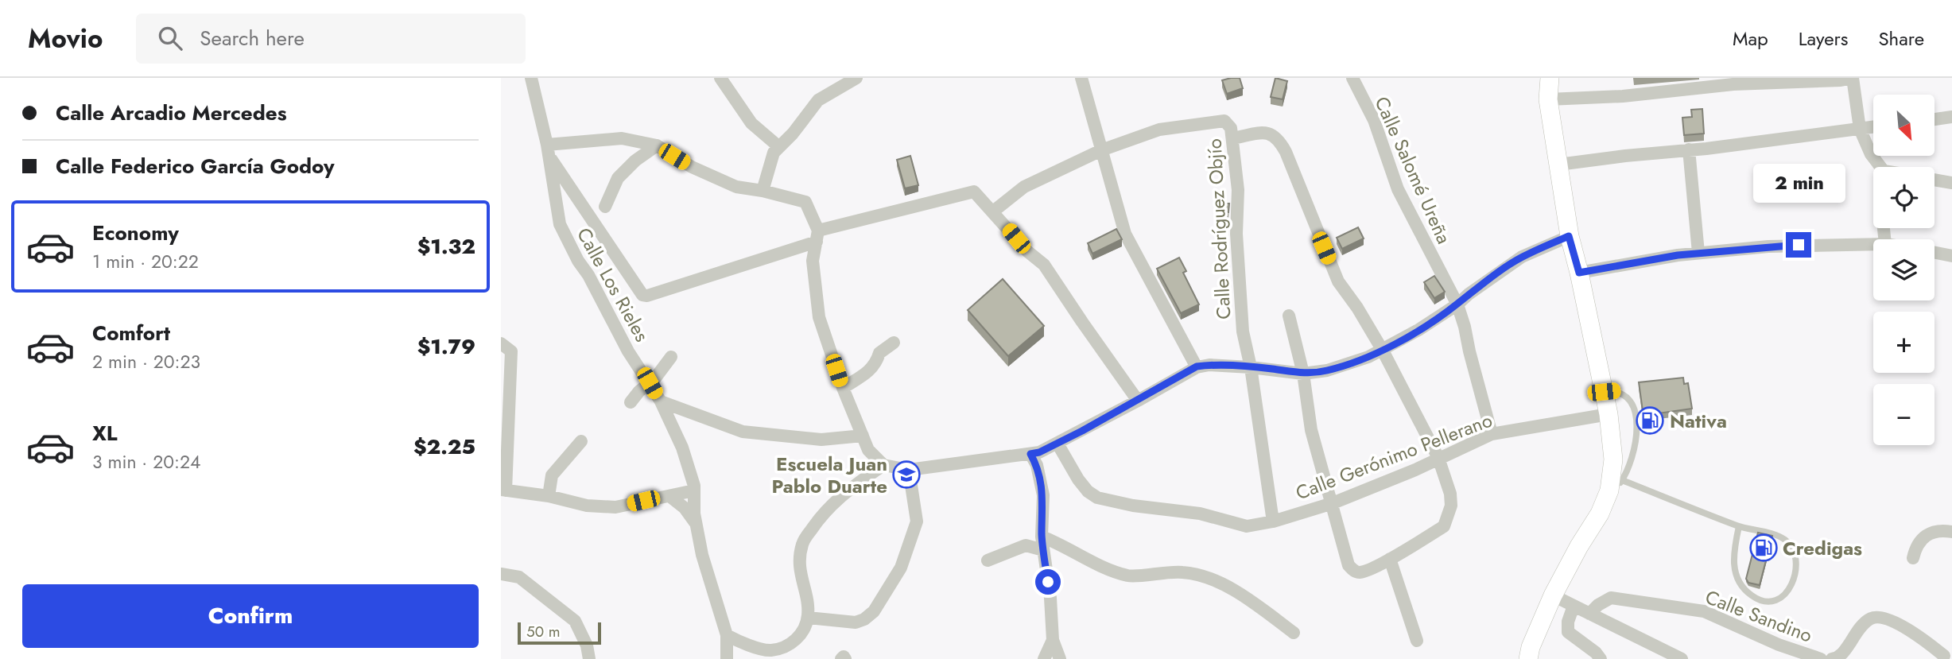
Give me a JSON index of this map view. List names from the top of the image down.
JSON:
{
  "streets": {
    "street": [
      "Calle Salomé Ureña",
      "Calle Rodríguez Objío",
      "Calle Los Rieles",
      "Calle Gerónimo Pellerano",
      "Calle Sandino"
    ]
  },
  "crossings": [
    ["Calle Salomé Ureña", "Calle Gerónimo Pellerano"],
    ["Calle Rodríguez Objío", "Calle Gerónimo Pellerano"]
  ],
  "places": {
    "fuel station": ["Nativa", "Credigas"],
    "school or university": ["Escuela Juan Pablo Duarte"]
  },
  "scale_bar": "50 m",
  "north": "bottom right",
  "page": {
    "header": "Movio",
    "search": "Search here",
    "nav": ["Map", "Layers", "Share"],
    "banner": ["Calle Arcadio Mercedes", "Calle Federico García Godoy"],
    "map_buttons": ["+", "−"],
    "bubble": "2 min",
    "list": [
      {
        "name": "Economy",
        "note": "1 min · 20:22",
        "value": "$1.32"
      },
      {
        "name": "Comfort",
        "note": "2 min · 20:23",
        "value": "$1.79"
      },
      {
        "name": "XL",
        "note": "3 min · 20:24",
        "value": "$2.25"
      }
    ],
    "buttons": "Confirm",
    "scale": "50 m"
  }
}
